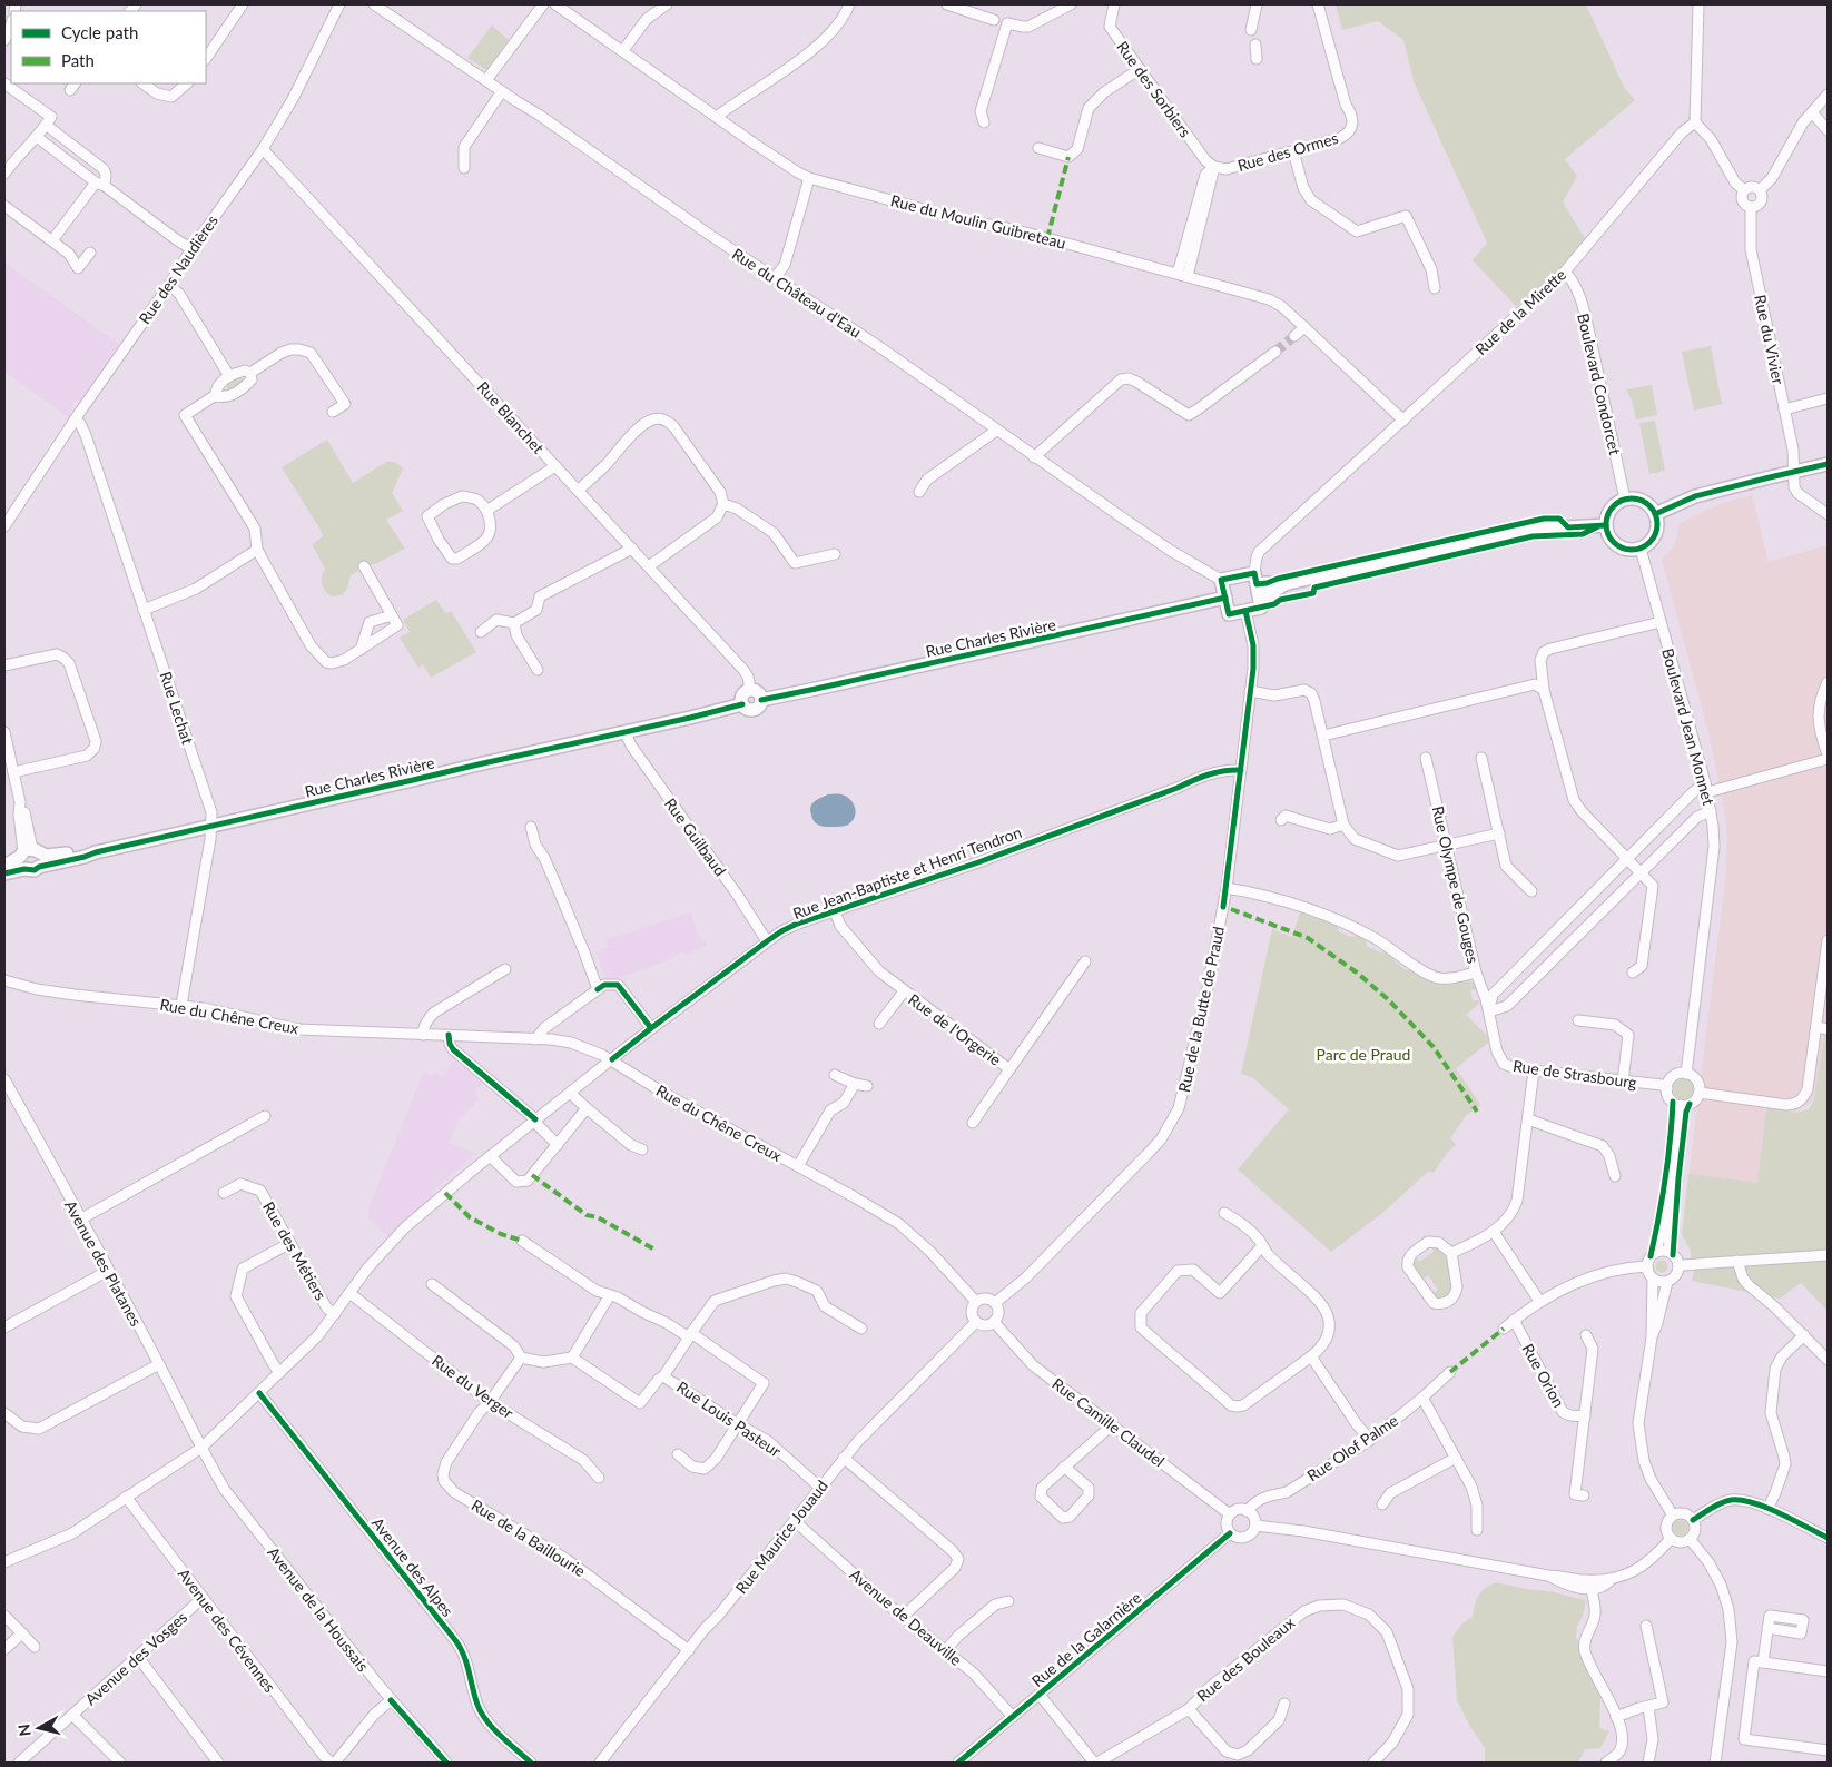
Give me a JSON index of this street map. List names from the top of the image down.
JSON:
{
  "streets": {
    "main road": ["Rue Charles Rivière"],
    "street": [
      "Rue des Sorbiers",
      "Rue des Ormes",
      "Rue du Moulin Guibreteau",
      "Rue des Naudières",
      "Rue du Château d'Eau",
      "Rue de la Mirette",
      "Rue du Vivier",
      "Boulevard Condorcet",
      "Rue Blanchet",
      "Rue Lechat",
      "Boulevard Jean Monnet",
      "Rue Guilbaud",
      "Rue Jean-Baptiste et Henri Tendron",
      "Rue Olympe de Gouges",
      "Rue de la Butte de Praud",
      "Rue du Chêne Creux",
      "Rue de l'Orgerie",
      "Rue de Strasbourg",
      "Rue des Métiers",
      "Avenue des Platanes",
      "Rue Orion",
      "Rue du Verger",
      "Rue Louis Pasteur",
      "Rue Camille Claudel",
      "Rue Olof Palme",
      "Rue Maurice Jouaud",
      "Rue de la Baillourie",
      "Avenue des Alpes",
      "Avenue de la Houssais",
      "Avenue de Deauville",
      "Avenue des Cévennes",
      "Rue de la Galarnière",
      "Avenue des Vosges",
      "Rue des Bouleaux"
    ]
  },
  "crossings": [
    ["Rue des Sorbiers", "Rue des Ormes"],
    ["Rue du Moulin Guibreteau", "Rue de la Mirette"],
    ["Rue des Naudières", "Rue Blanchet"],
    ["Rue des Naudières", "Rue Lechat"],
    ["Rue de la Mirette", "Boulevard Condorcet"],
    ["Boulevard Condorcet", "Boulevard Jean Monnet"],
    ["Rue Blanchet", "Rue Charles Rivière"],
    ["Rue Charles Rivière", "Rue Lechat"],
    ["Rue Charles Rivière", "Rue Guilbaud"],
    ["Rue Lechat", "Rue du Chêne Creux"],
    ["Boulevard Jean Monnet", "Rue de Strasbourg"],
    ["Rue Guilbaud", "Rue Jean-Baptiste et Henri Tendron"],
    ["Rue Jean-Baptiste et Henri Tendron", "Rue de la Butte de Praud"],
    ["Rue Jean-Baptiste et Henri Tendron", "Rue du Chêne Creux"],
    ["Rue Jean-Baptiste et Henri Tendron", "Rue de l'Orgerie"],
    ["Rue Jean-Baptiste et Henri Tendron", "Rue des Métiers"],
    ["Rue Jean-Baptiste et Henri Tendron", "Avenue des Platanes"],
    ["Rue Jean-Baptiste et Henri Tendron", "Rue du Verger"],
    ["Rue Jean-Baptiste et Henri Tendron", "Avenue des Alpes"],
    ["Rue Jean-Baptiste et Henri Tendron", "Avenue de la Houssais"],
    ["Rue Jean-Baptiste et Henri Tendron", "Avenue des Cévennes"],
    ["Rue Olympe de Gouges", "Rue de Strasbourg"],
    ["Rue de la Butte de Praud", "Rue du Chêne Creux"],
    ["Rue de la Butte de Praud", "Rue Camille Claudel"],
    ["Rue de la Butte de Praud", "Rue Maurice Jouaud"],
    ["Rue du Chêne Creux", "Rue Camille Claudel"],
    ["Rue du Chêne Creux", "Rue Maurice Jouaud"],
    ["Avenue des Platanes", "Avenue de la Houssais"],
    ["Rue du Verger", "Rue de la Baillourie"],
    ["Rue Louis Pasteur", "Rue Maurice Jouaud"],
    ["Rue Camille Claudel", "Rue Olof Palme"],
    ["Rue Camille Claudel", "Rue Maurice Jouaud"],
    ["Rue Camille Claudel", "Rue de la Galarnière"],
    ["Rue Olof Palme", "Rue de la Galarnière"],
    ["Rue Maurice Jouaud", "Rue de la Baillourie"],
    ["Rue Maurice Jouaud", "Avenue de Deauville"],
    ["Avenue de Deauville", "Rue de la Galarnière"],
    ["Avenue des Cévennes", "Avenue des Vosges"]
  ],
  "parks": ["Parc de Praud"],
  "legend": ["Cycle path", "Path"],
  "north": "left"
}
